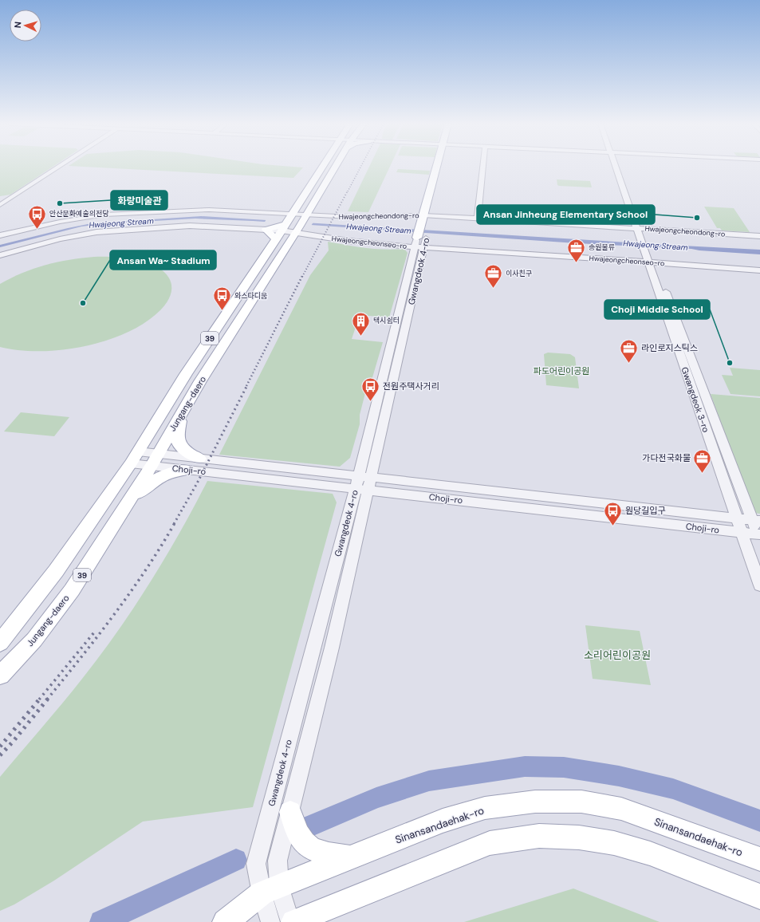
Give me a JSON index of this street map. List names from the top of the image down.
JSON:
{
  "streets": {
    "main road": [
      "Gwangdeok 4-ro",
      "39",
      "Jungang-daero",
      "Sinansandaehak-ro"
    ],
    "street": [
      "Hwajeongcheondong-ro",
      "Hwajeongcheonseo-ro",
      "Gwangdeok 3-ro",
      "Choji-ro"
    ]
  },
  "crossings": [
    ["Hwajeongcheondong-ro", "Hwajeongcheonseo-ro"],
    ["Hwajeongcheondong-ro", "Gwangdeok 4-ro"],
    ["Hwajeongcheondong-ro", "Gwangdeok 3-ro"],
    ["Hwajeongcheondong-ro", "Jungang-daero"],
    ["Hwajeongcheonseo-ro", "Gwangdeok 4-ro"],
    ["Hwajeongcheonseo-ro", "Gwangdeok 3-ro"],
    ["Hwajeongcheonseo-ro", "Jungang-daero"],
    ["Gwangdeok 4-ro", "Choji-ro"],
    ["Gwangdeok 4-ro", "Sinansandaehak-ro"],
    ["Gwangdeok 3-ro", "Choji-ro"],
    ["Jungang-daero", "Choji-ro"]
  ],
  "water": ["Hwajeong Stream"],
  "parks": ["파도어린이공원", "소리어린이공원"],
  "places": {
    "other": [
      "화랑미술관",
      "Ansan Jinheung Elementary School",
      "Ansan Wa~ Stadium",
      "Choji Middle School"
    ],
    "bus stop": [
      "안산문화예술의전당",
      "와스타디움",
      "전원주택사거리",
      "원당길입구"
    ],
    "office": [
      "송원물류",
      "이사친구",
      "라인로지스틱스",
      "가다전국화물"
    ],
    "building": ["택시쉼터"]
  },
  "north": "left"
}
